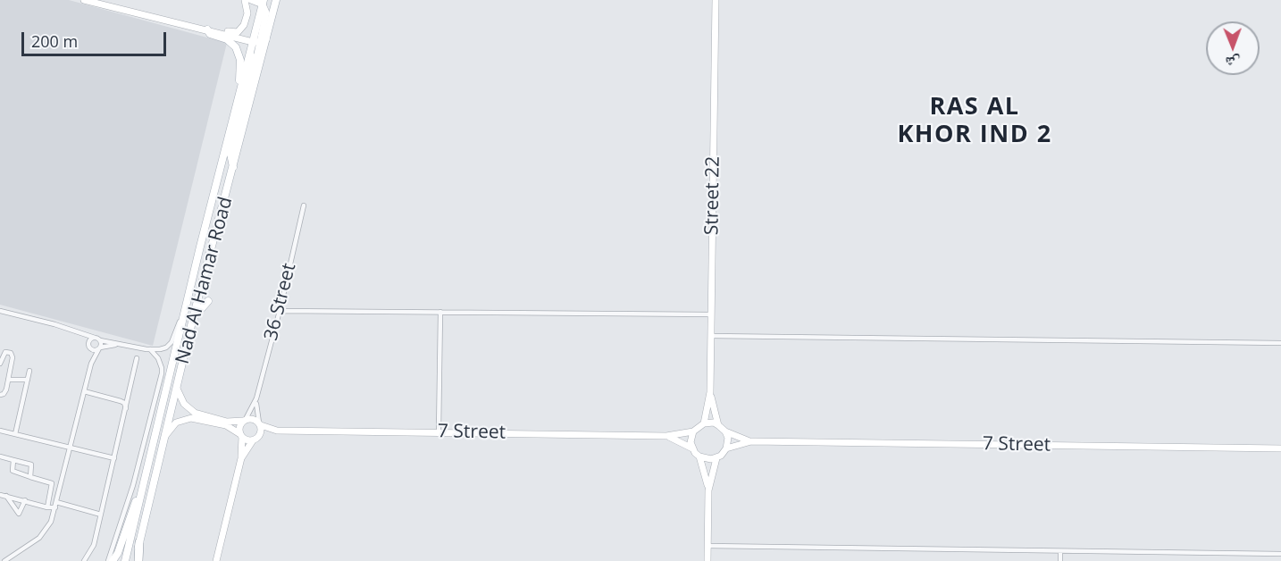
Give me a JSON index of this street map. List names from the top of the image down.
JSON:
{
  "streets": {
    "main road": ["Nad Al Hamar Road"],
    "street": ["Street 22", "36 Street", "7 Street"]
  },
  "crossings": [
    ["Street 22", "7 Street"],
    ["36 Street", "7 Street"]
  ],
  "districts": ["RAS AL KHOR IND 2"],
  "scale_bar": "200 m",
  "north": "bottom"
}
